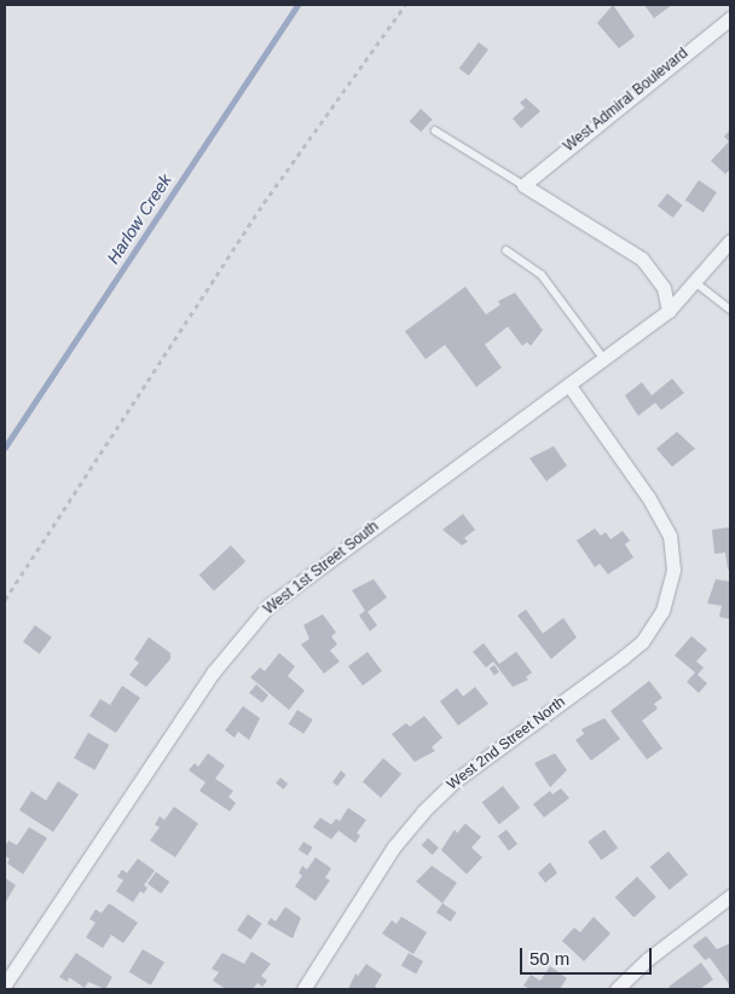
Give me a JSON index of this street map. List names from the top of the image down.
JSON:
{
  "streets": {
    "street": ["West Admiral Boulevard", "West 1st Street South", "West 2nd Street North"]
  },
  "crossings": [
    ["West 1st Street South", "West 2nd Street North"]
  ],
  "water": ["Harlow Creek"],
  "scale_bar": "50 m"
}
